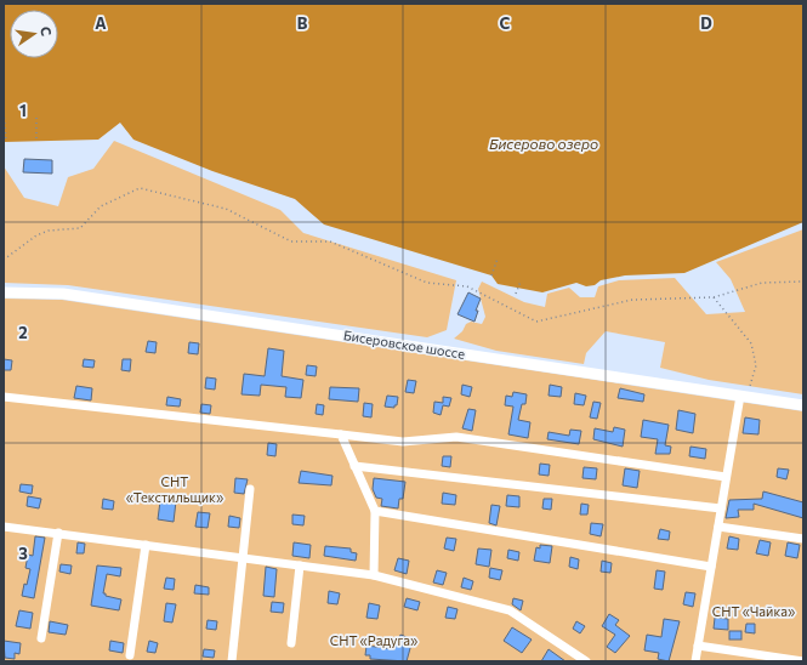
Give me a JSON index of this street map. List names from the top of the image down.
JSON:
{
  "streets": {
    "main road": ["Бисеровское шоссе"]
  },
  "water": ["Бисерово озеро"],
  "parks": ["СНТ «Текстильщик»", "СНТ «Чайка»", "СНТ «Радуга»"],
  "north": "right",
  "grid": {
    "columns": [
      "A",
      "B",
      "C",
      "D"
    ],
    "rows": ["1", "2", "3"]
  }
}
